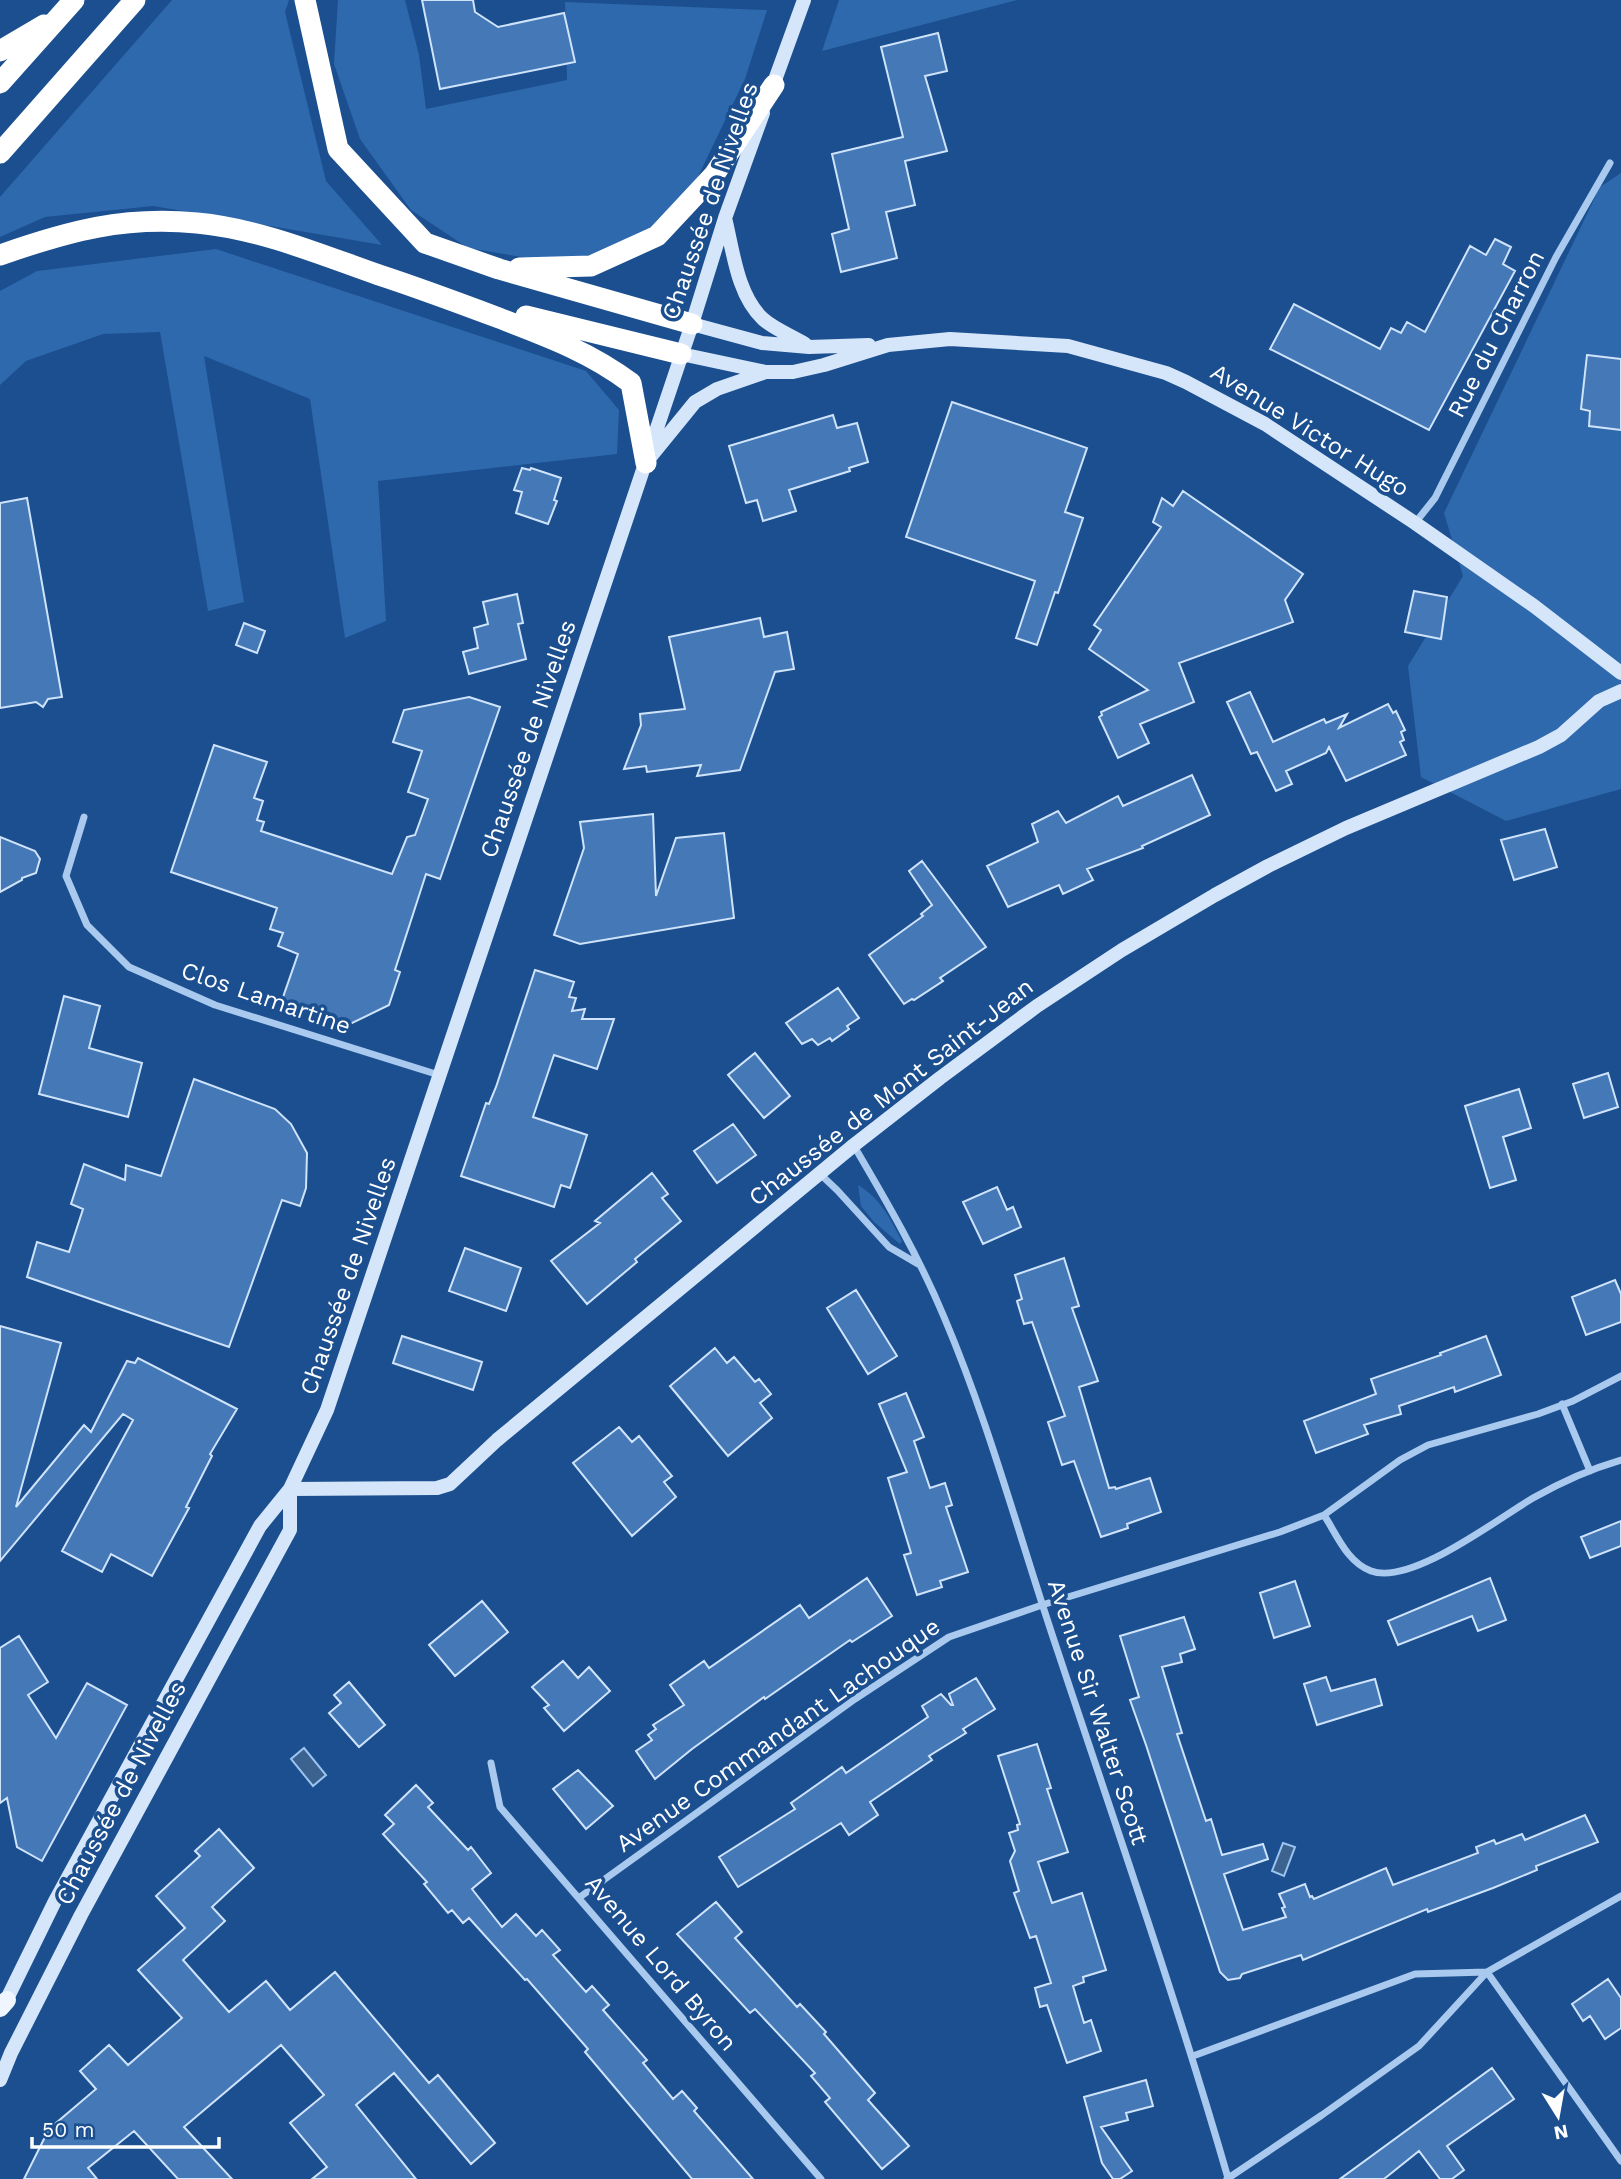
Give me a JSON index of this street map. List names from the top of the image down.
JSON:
{
  "streets": {
    "main road": ["Chaussée de Nivelles", "Avenue Victor Hugo", "Chaussée de Mont Saint-Jean"],
    "street": [
      "Rue du Charron",
      "Clos Lamartine",
      "Avenue Sir Walter Scott",
      "Avenue Commandant Lachouque",
      "Avenue Lord Byron"
    ]
  },
  "crossings": [
    ["Chaussée de Nivelles", "Avenue Victor Hugo"],
    ["Chaussée de Nivelles", "Clos Lamartine"],
    ["Chaussée de Nivelles", "Chaussée de Mont Saint-Jean"],
    ["Rue du Charron", "Avenue Victor Hugo"],
    ["Chaussée de Mont Saint-Jean", "Avenue Sir Walter Scott"],
    ["Avenue Sir Walter Scott", "Avenue Commandant Lachouque"],
    ["Avenue Commandant Lachouque", "Avenue Lord Byron"]
  ],
  "scale_bar": "50 m",
  "north": "bottom"
}
